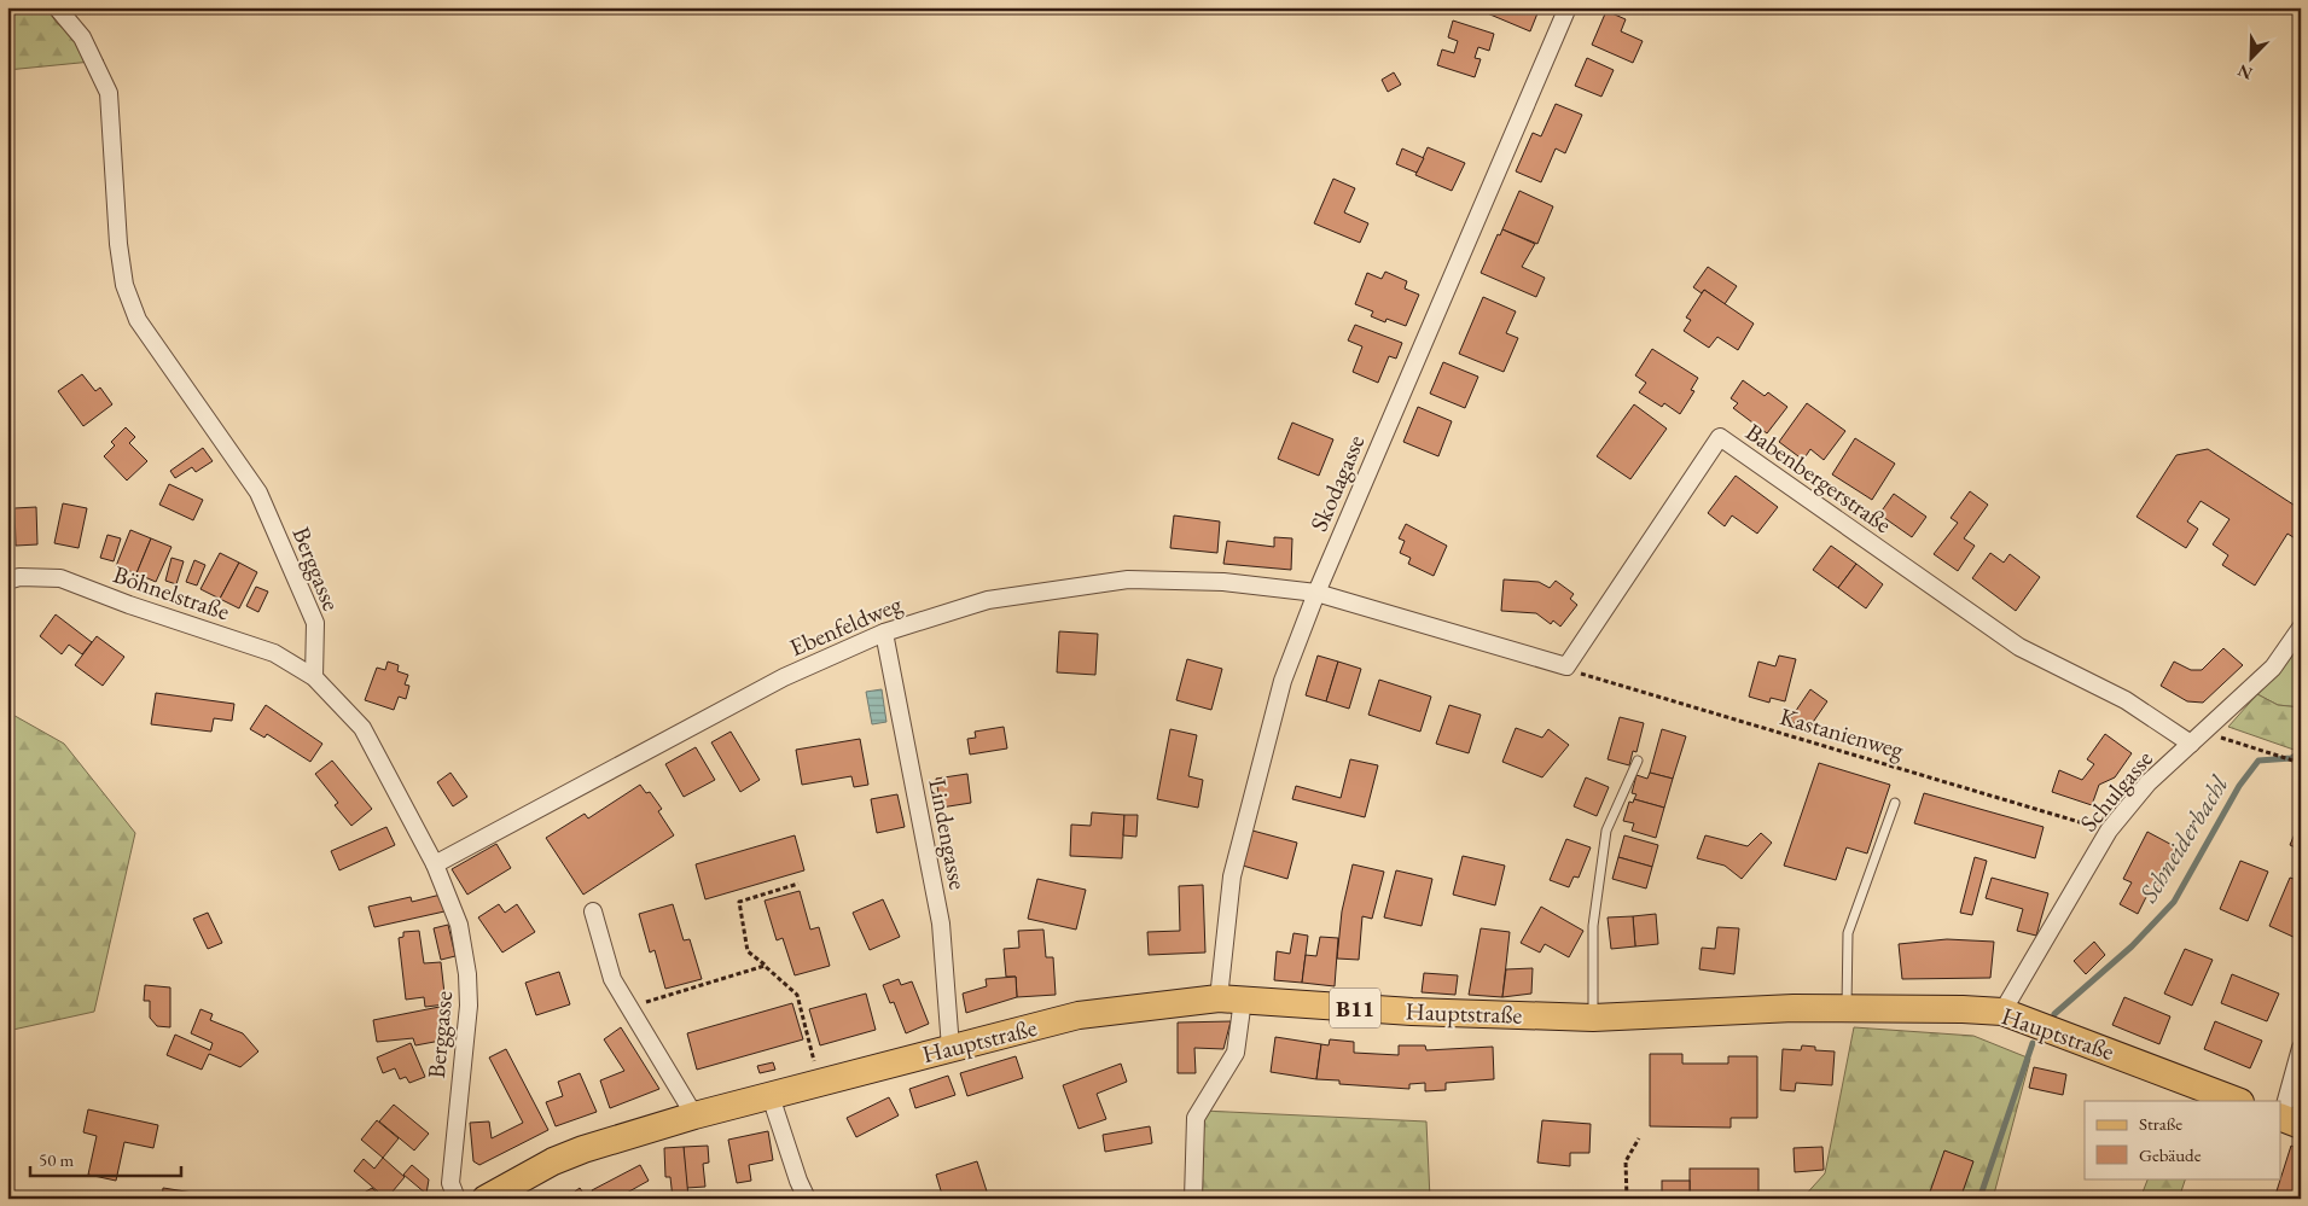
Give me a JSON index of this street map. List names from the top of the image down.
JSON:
{
  "streets": {
    "main road": ["B11", "Hauptstraße"],
    "street": [
      "Babenbergerstraße",
      "Skodagasse",
      "Berggasse",
      "Böhnelstraße",
      "Ebenfeldweg",
      "Schulgasse",
      "Lindengasse"
    ],
    "path": ["Kastanienweg"]
  },
  "crossings": [
    ["Babenbergerstraße", "Kastanienweg"],
    ["Babenbergerstraße", "Schulgasse"],
    ["Skodagasse", "Ebenfeldweg"],
    ["Skodagasse", "Hauptstraße"],
    ["Berggasse", "Böhnelstraße"],
    ["Berggasse", "Ebenfeldweg"],
    ["Ebenfeldweg", "Lindengasse"],
    ["Kastanienweg", "Schulgasse"],
    ["Schulgasse", "Hauptstraße"],
    ["Lindengasse", "Hauptstraße"]
  ],
  "water": ["Schneiderbachl"],
  "legend": ["Straße", "Gebäude"],
  "scale_bar": "50 m",
  "north": "bottom left"
}
